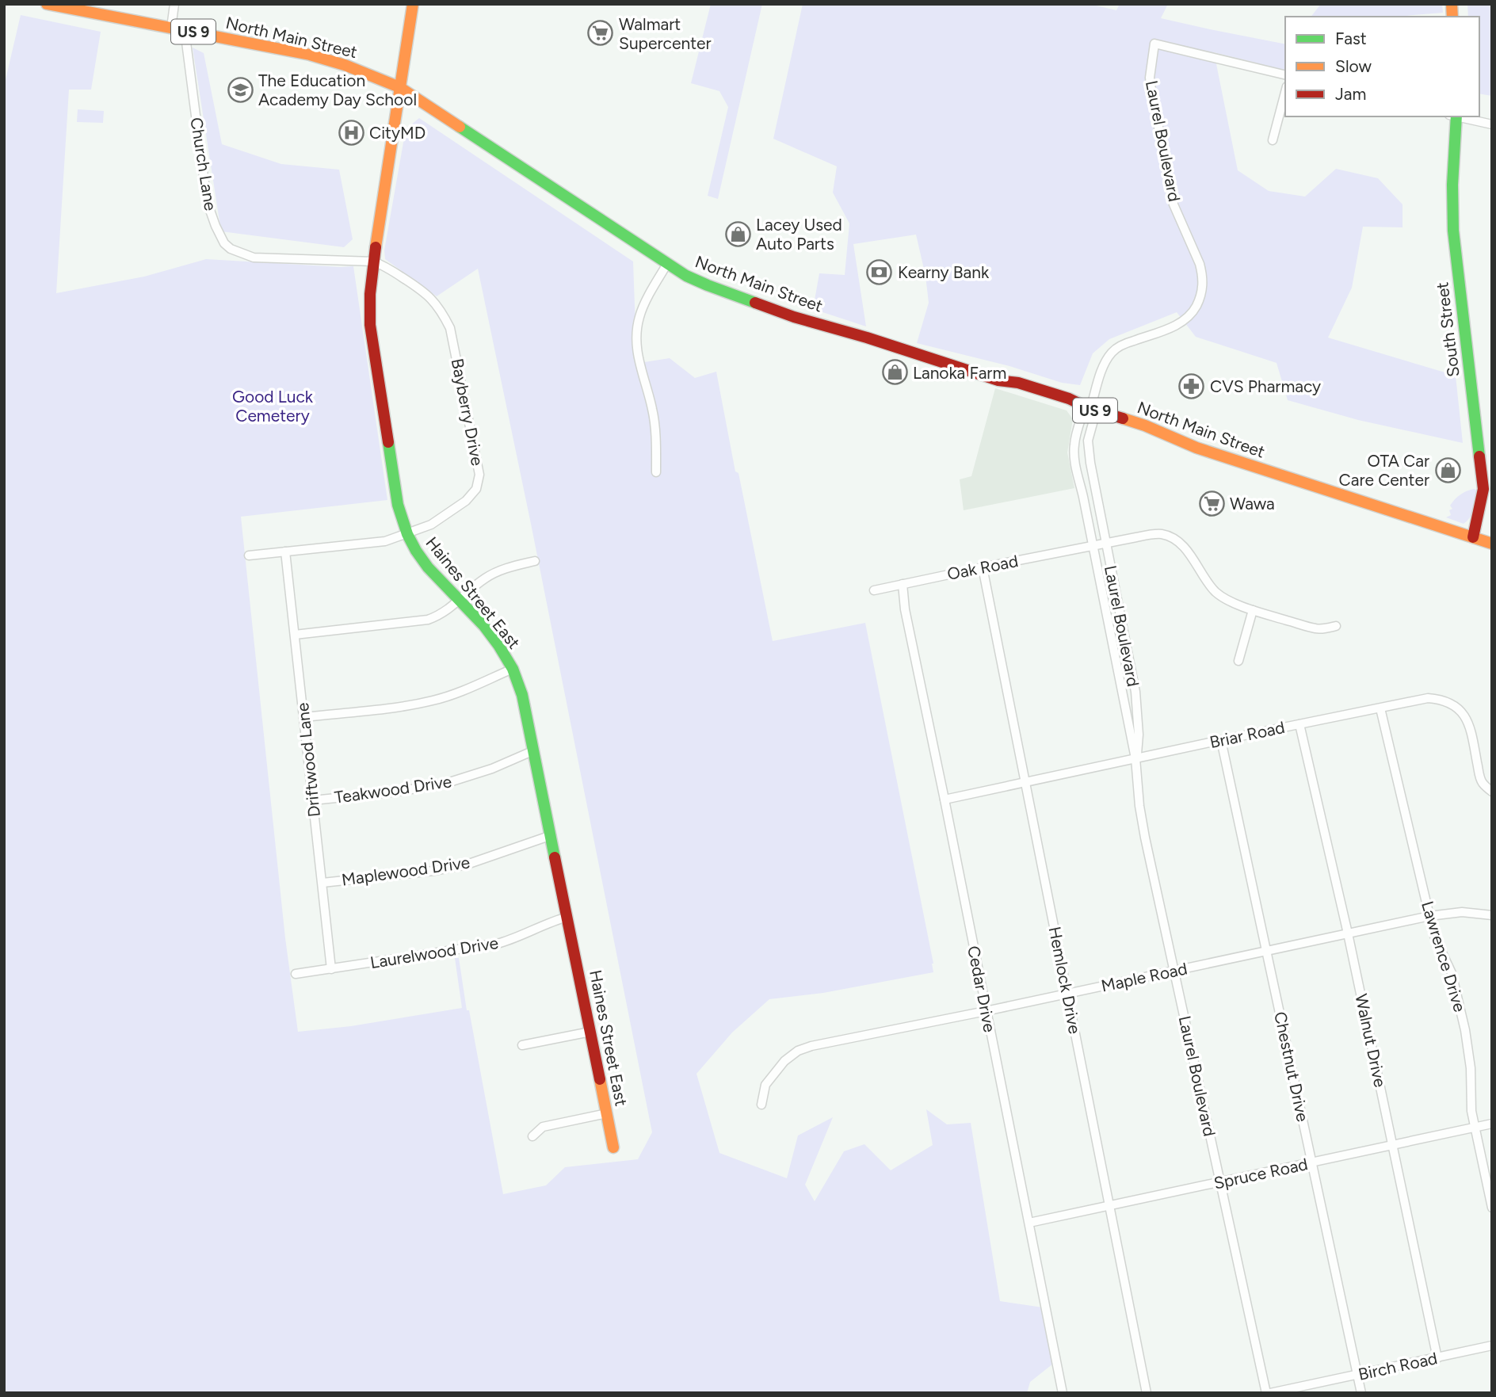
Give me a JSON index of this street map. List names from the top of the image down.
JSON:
{
  "streets": {
    "main road": [
      "US 9",
      "North Main Street",
      "South Street",
      "Haines Street East"
    ],
    "street": [
      "Laurel Boulevard",
      "Church Lane",
      "Bayberry Drive",
      "Oak Road",
      "Briar Road",
      "Driftwood Lane",
      "Teakwood Drive",
      "Maplewood Drive",
      "Laurelwood Drive",
      "Lawrence Drive",
      "Maple Road",
      "Hemlock Drive",
      "Cedar Drive",
      "Walnut Drive",
      "Chestnut Drive",
      "Spruce Road",
      "Birch Road"
    ]
  },
  "crossings": [
    ["North Main Street", "Laurel Boulevard"],
    ["North Main Street", "Church Lane"],
    ["North Main Street", "South Street"],
    ["North Main Street", "Haines Street East"],
    ["Laurel Boulevard", "Oak Road"],
    ["Laurel Boulevard", "Briar Road"],
    ["Laurel Boulevard", "Maple Road"],
    ["Laurel Boulevard", "Spruce Road"],
    ["Church Lane", "Bayberry Drive"],
    ["Church Lane", "Haines Street East"],
    ["Bayberry Drive", "Haines Street East"],
    ["Bayberry Drive", "Driftwood Lane"],
    ["Oak Road", "Hemlock Drive"],
    ["Oak Road", "Cedar Drive"],
    ["Haines Street East", "Teakwood Drive"],
    ["Haines Street East", "Maplewood Drive"],
    ["Haines Street East", "Laurelwood Drive"],
    ["Briar Road", "Lawrence Drive"],
    ["Briar Road", "Hemlock Drive"],
    ["Briar Road", "Cedar Drive"],
    ["Briar Road", "Walnut Drive"],
    ["Briar Road", "Chestnut Drive"],
    ["Driftwood Lane", "Teakwood Drive"],
    ["Driftwood Lane", "Maplewood Drive"],
    ["Driftwood Lane", "Laurelwood Drive"],
    ["Lawrence Drive", "Maple Road"],
    ["Lawrence Drive", "Spruce Road"],
    ["Maple Road", "Hemlock Drive"],
    ["Maple Road", "Cedar Drive"],
    ["Maple Road", "Walnut Drive"],
    ["Maple Road", "Chestnut Drive"],
    ["Hemlock Drive", "Spruce Road"],
    ["Cedar Drive", "Spruce Road"],
    ["Walnut Drive", "Spruce Road"],
    ["Walnut Drive", "Birch Road"],
    ["Chestnut Drive", "Spruce Road"],
    ["Chestnut Drive", "Birch Road"]
  ],
  "parks": ["Good Luck Cemetery"],
  "places": {
    "supermarket": ["Walmart Supercenter", "Wawa"],
    "school or university": ["The Education Academy Day School"],
    "hospital": ["CityMD"],
    "shop": ["Lacey Used Auto Parts", "Lanoka Farm", "OTA Car Care Center"],
    "bank": ["Kearny Bank"],
    "pharmacy": ["CVS Pharmacy"]
  },
  "legend": ["Fast", "Slow", "Jam"]
}
